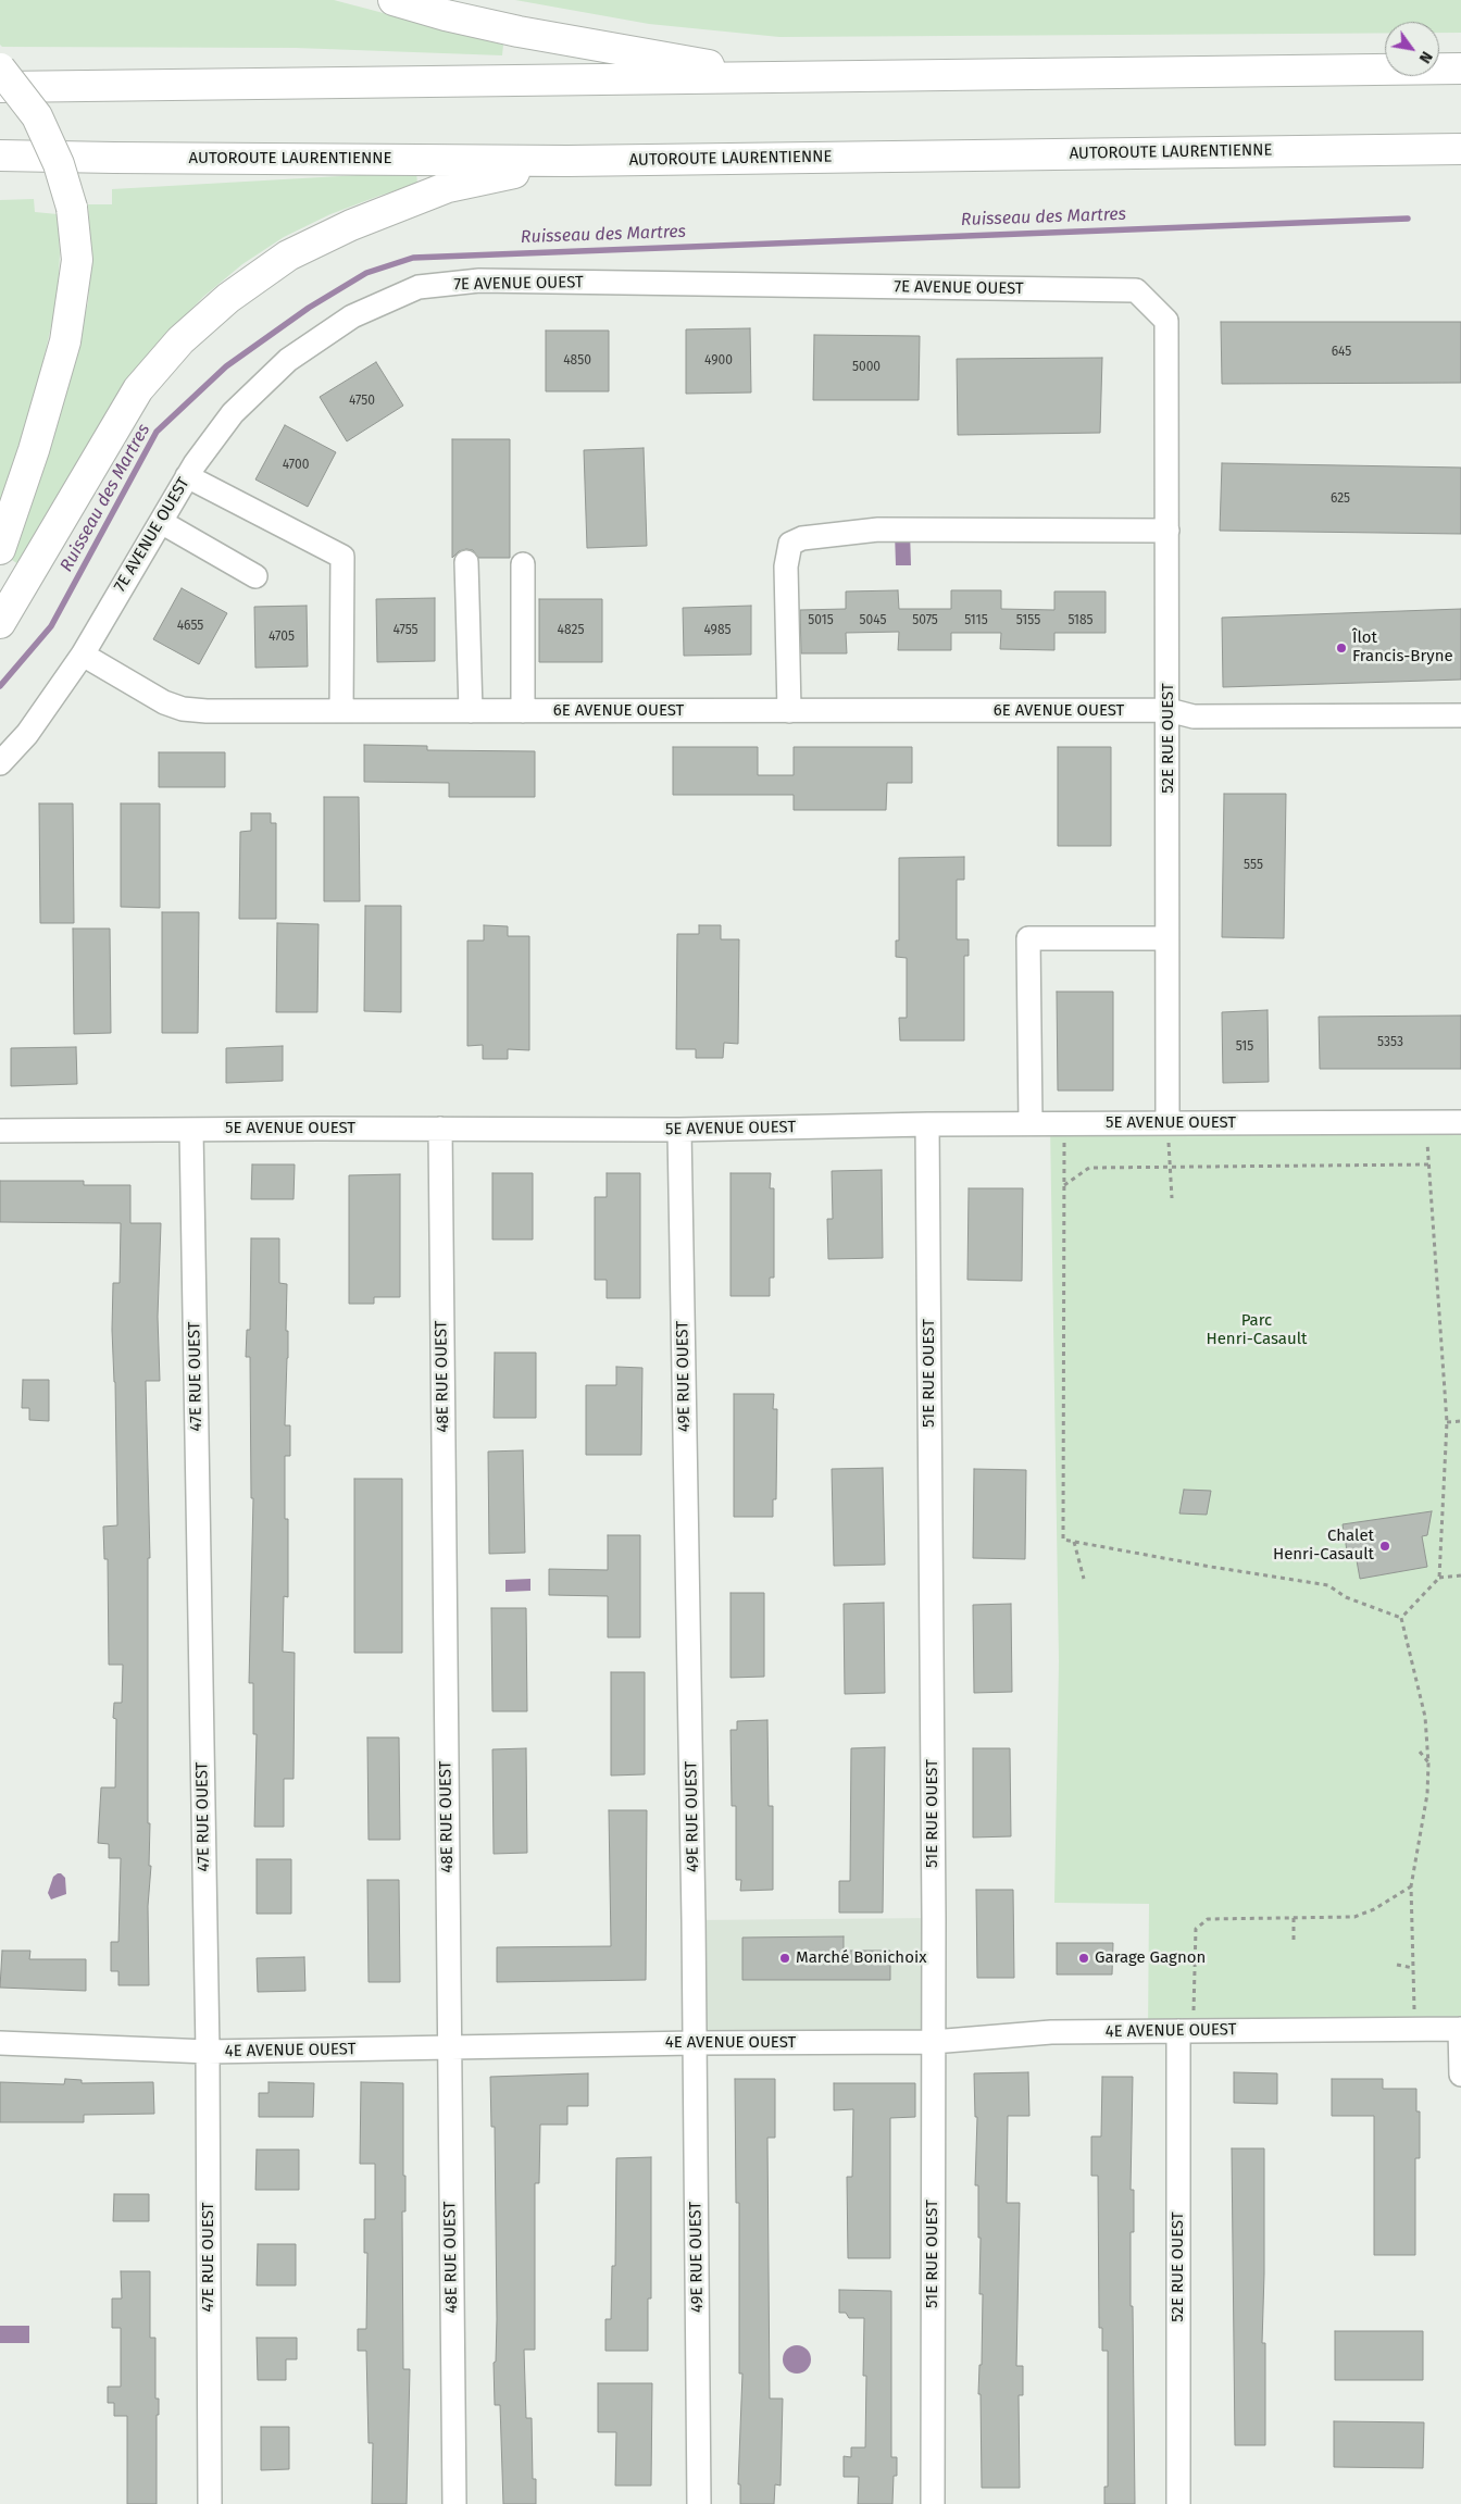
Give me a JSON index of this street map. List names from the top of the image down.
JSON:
{
  "streets": {
    "highway": ["AUTOROUTE LAURENTIENNE"],
    "street": [
      "7E AVENUE OUEST",
      "6E AVENUE OUEST",
      "52E RUE OUEST",
      "5E AVENUE OUEST",
      "51E RUE OUEST",
      "47E RUE OUEST",
      "48E RUE OUEST",
      "49E RUE OUEST",
      "4E AVENUE OUEST"
    ]
  },
  "crossings": [
    ["7E AVENUE OUEST", "6E AVENUE OUEST"],
    ["7E AVENUE OUEST", "52E RUE OUEST"],
    ["6E AVENUE OUEST", "52E RUE OUEST"],
    ["52E RUE OUEST", "5E AVENUE OUEST"],
    ["52E RUE OUEST", "4E AVENUE OUEST"],
    ["5E AVENUE OUEST", "51E RUE OUEST"],
    ["5E AVENUE OUEST", "47E RUE OUEST"],
    ["5E AVENUE OUEST", "48E RUE OUEST"],
    ["5E AVENUE OUEST", "49E RUE OUEST"],
    ["51E RUE OUEST", "4E AVENUE OUEST"],
    ["47E RUE OUEST", "4E AVENUE OUEST"],
    ["48E RUE OUEST", "4E AVENUE OUEST"],
    ["49E RUE OUEST", "4E AVENUE OUEST"]
  ],
  "water": ["Ruisseau des Martres"],
  "parks": ["Parc Henri-Casault"],
  "places": [
    "Îlot Francis-Bryne",
    "Chalet Henri-Casault",
    "Marché Bonichoix",
    "Garage Gagnon"
  ],
  "house_numbers": [
    "645",
    "4850",
    "4900",
    "5000",
    "4750",
    "4700",
    "625",
    "5015",
    "5045",
    "5075",
    "5115",
    "5155",
    "5185",
    "4655",
    "4755",
    "4825",
    "4985",
    "4705",
    "555",
    "5353",
    "515"
  ],
  "north": "bottom right"
}
